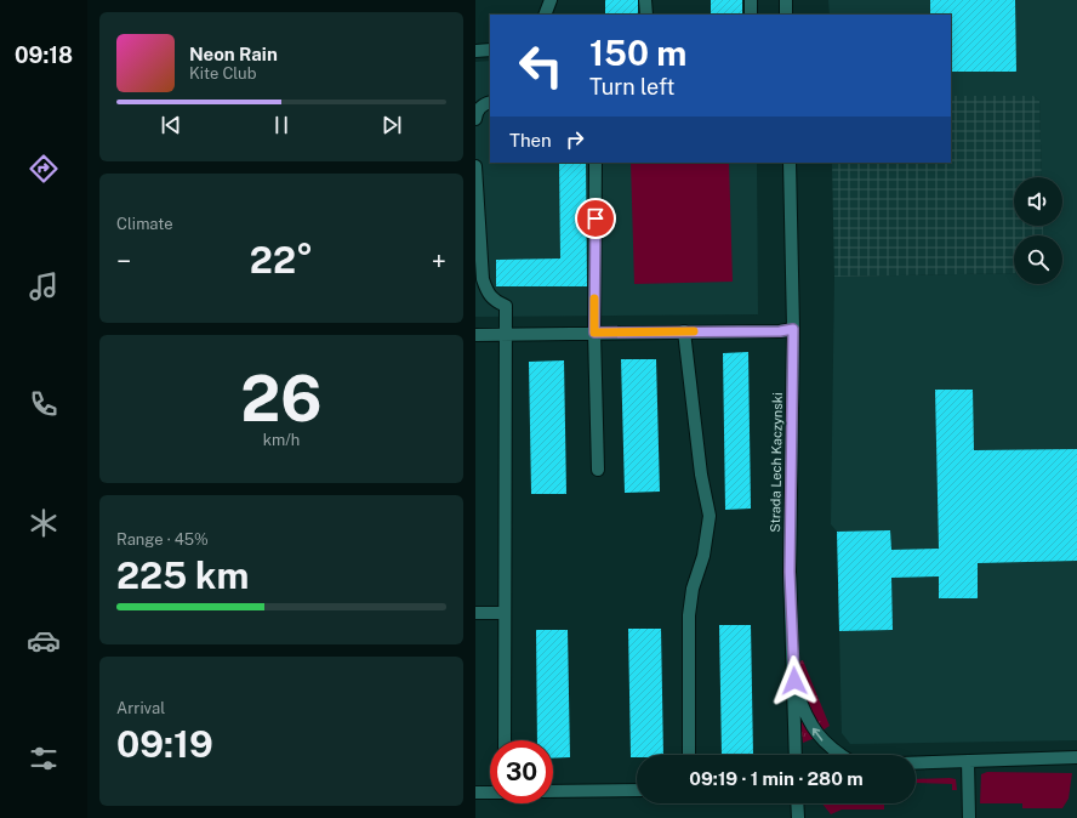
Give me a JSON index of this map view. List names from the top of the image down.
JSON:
{
  "streets": {
    "street": ["Strada Lech Kaczynski"]
  },
  "page": {
    "tabs": "09:18",
    "turn": ["150 m", "Turn left"],
    "song": ["Neon Rain", "Kite Club"],
    "then": "Then",
    "tile": [
      "Climate",
      ["26", "km/h"],
      ["Range · 45%", "225 km"],
      ["Arrival", "09:19"]
    ],
    "heat": ["−", "22°", "+"],
    "limit": "30",
    "trip": "09:19 · 1 min · 280 m"
  }
}
